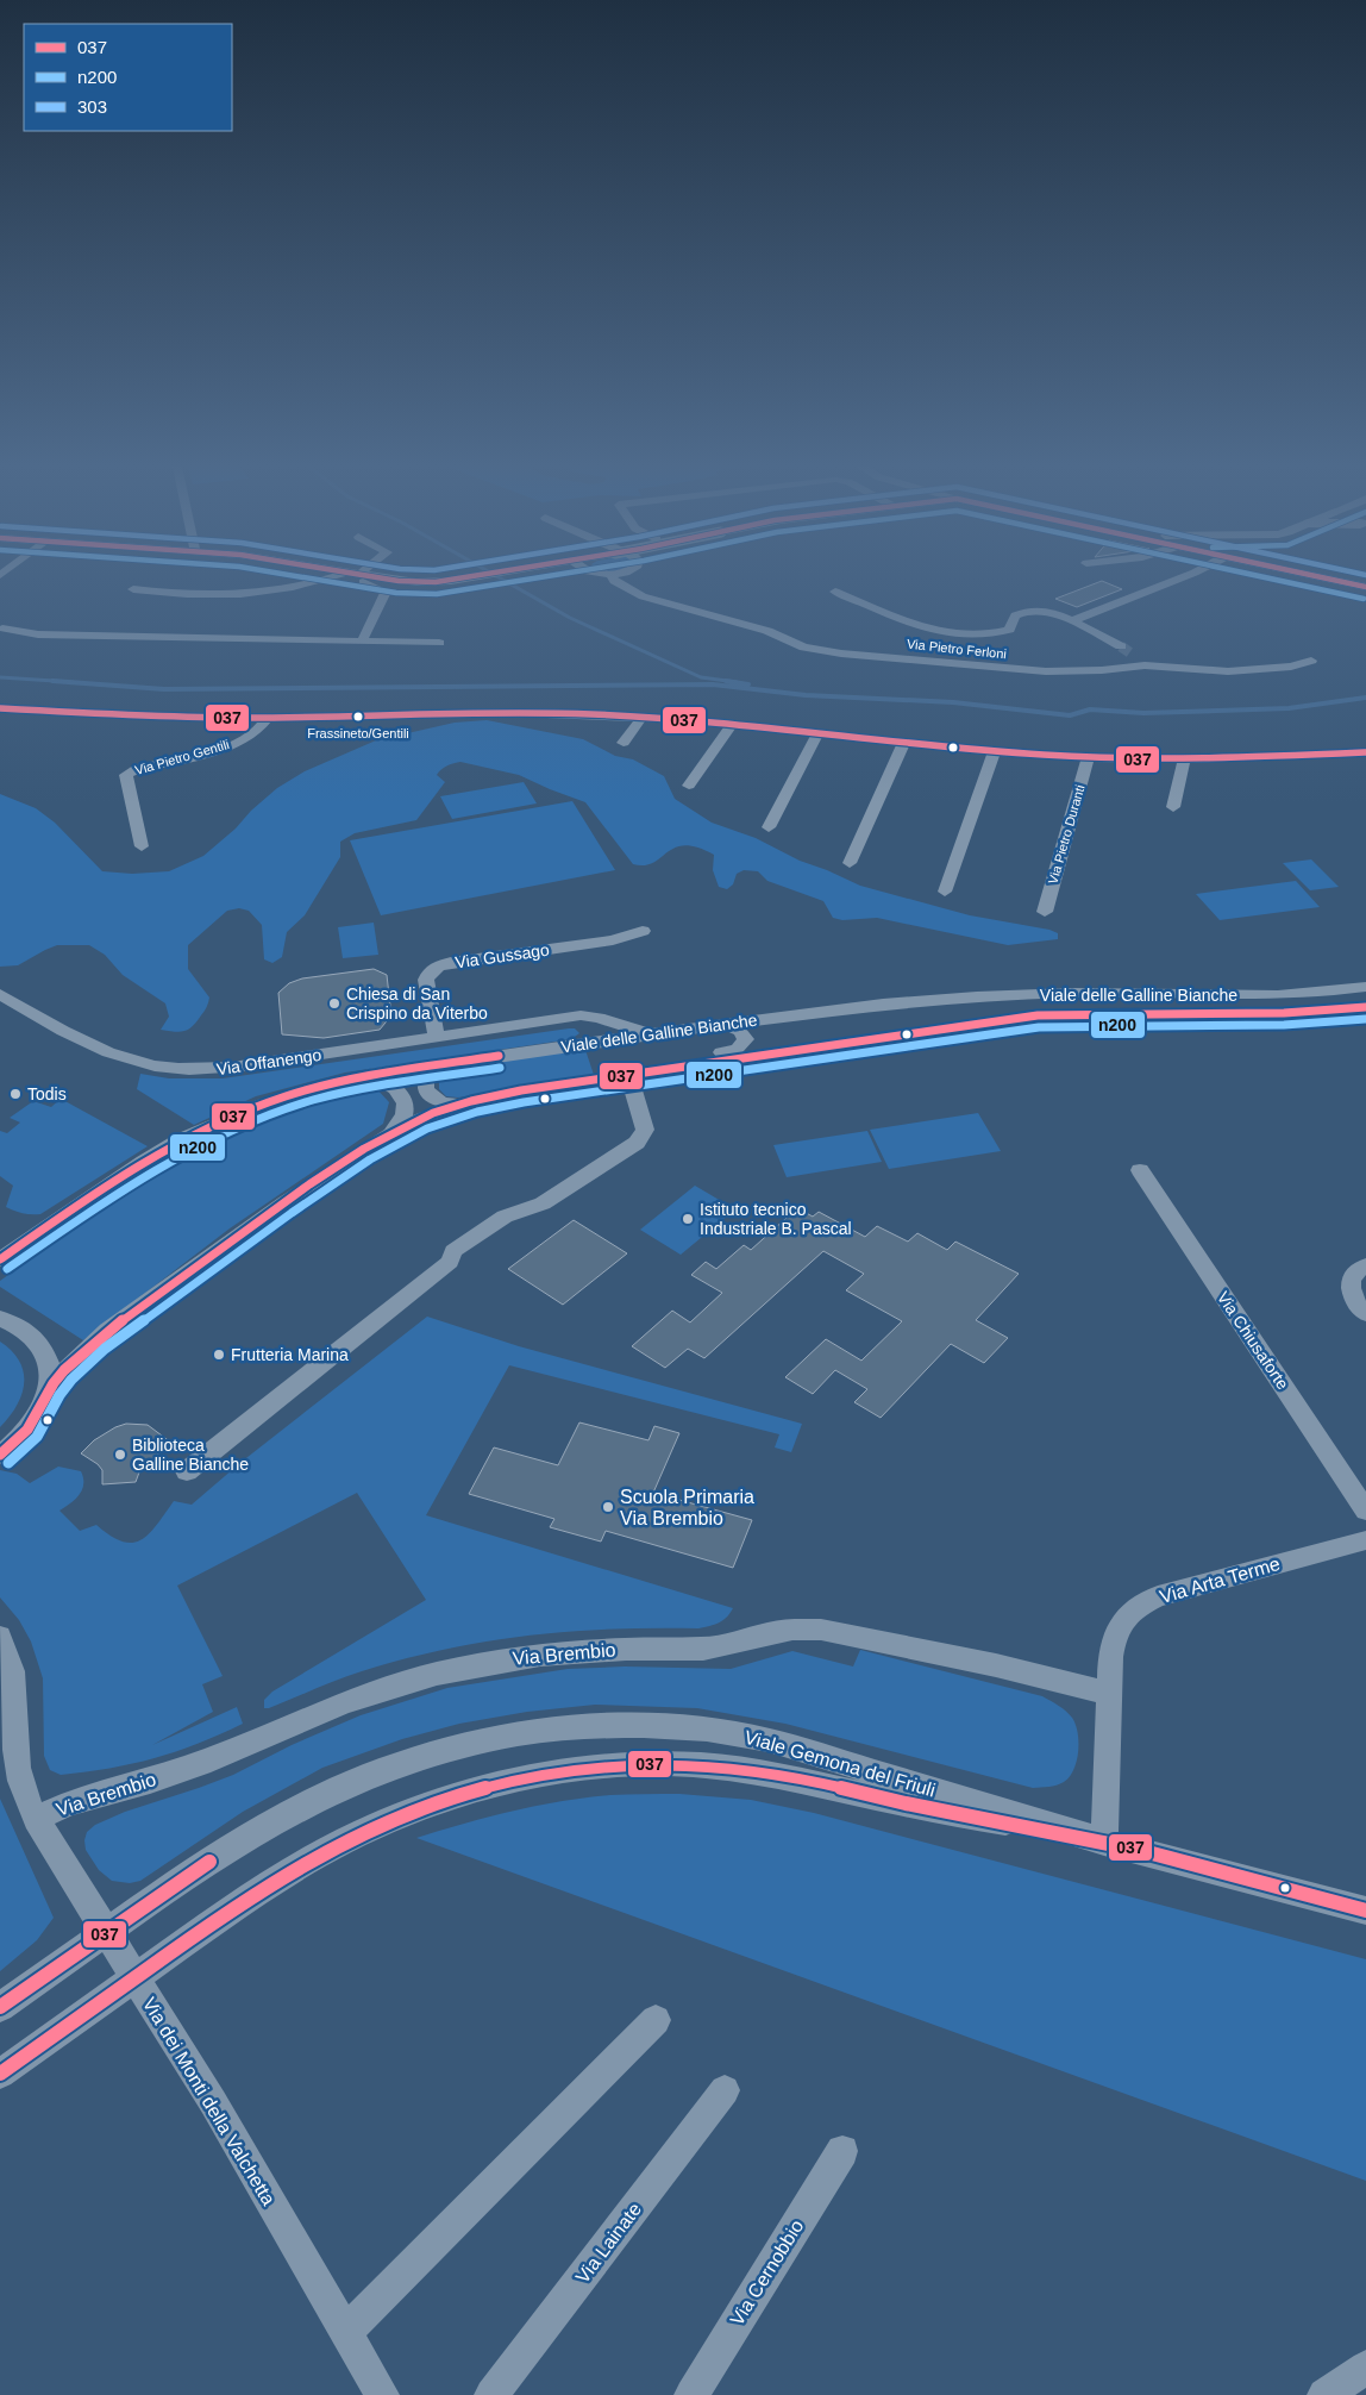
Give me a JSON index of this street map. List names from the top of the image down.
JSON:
{
  "streets": {
    "street": [
      "Via Pietro Ferloni",
      "Via Pietro Gentili",
      "Via Pietro Duranti",
      "Via Gussago",
      "Viale delle Galline Bianche",
      "Via Offanengo",
      "Via Chiusaforte",
      "Via Arta Terme",
      "Via Brembio",
      "Viale Gemona del Friuli",
      "Via dei Monti della Valchetta",
      "Via Lainate",
      "Via Cernobbio"
    ]
  },
  "crossings": [
    ["Via Gussago", "Via Offanengo"],
    ["Viale delle Galline Bianche", "Via Offanengo"],
    ["Via Arta Terme", "Via Brembio"],
    ["Via Arta Terme", "Viale Gemona del Friuli"],
    ["Via Brembio", "Via dei Monti della Valchetta"],
    ["Viale Gemona del Friuli", "Via dei Monti della Valchetta"]
  ],
  "places": [
    "Frassineto/Gentili",
    "Chiesa di San Crispino da Viterbo",
    "Todis",
    "Istituto tecnico Industriale B. Pascal",
    "Frutteria Marina",
    "Biblioteca Galline Bianche",
    "Scuola Primaria Via Brembio"
  ],
  "lines": ["transit line 037", "transit line n200"],
  "legend": ["037", "n200", "303"]
}
